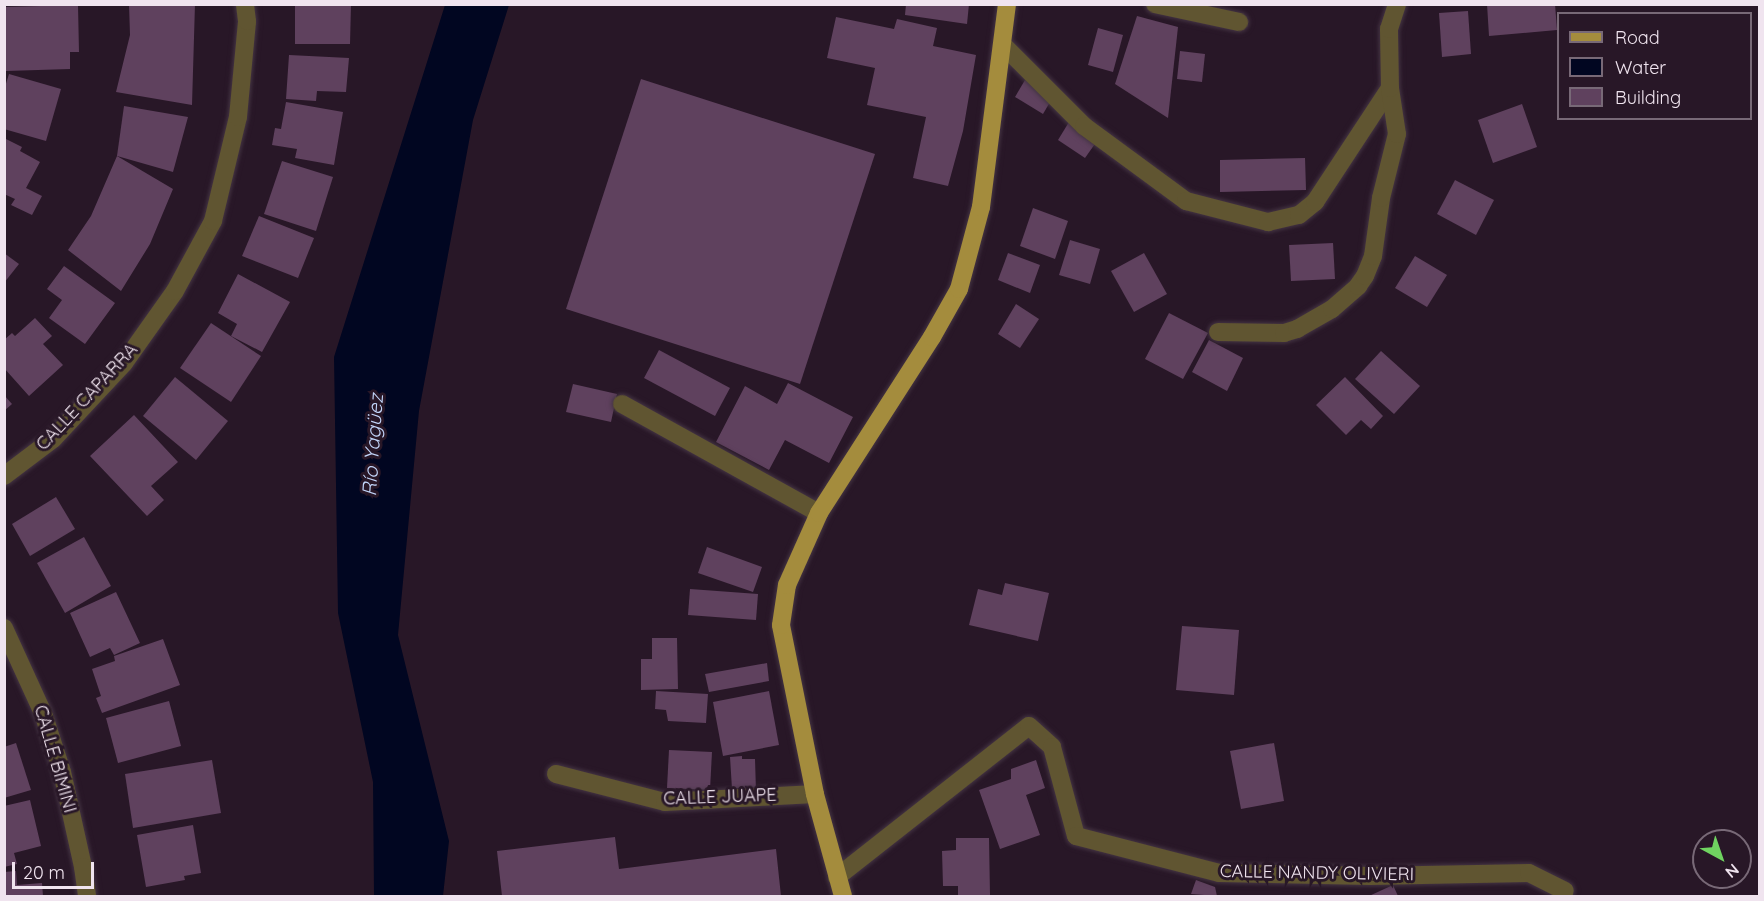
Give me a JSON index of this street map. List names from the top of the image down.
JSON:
{
  "streets": {
    "street": [
      "CALLE CAPARRA",
      "CALLE BIMINI",
      "CALLE JUAPE",
      "CALLE NANDY OLIVIERI"
    ]
  },
  "water": ["Río Yagüez"],
  "legend": ["Road", "Water", "Building"],
  "scale_bar": "20 m",
  "north": "bottom right"
}
